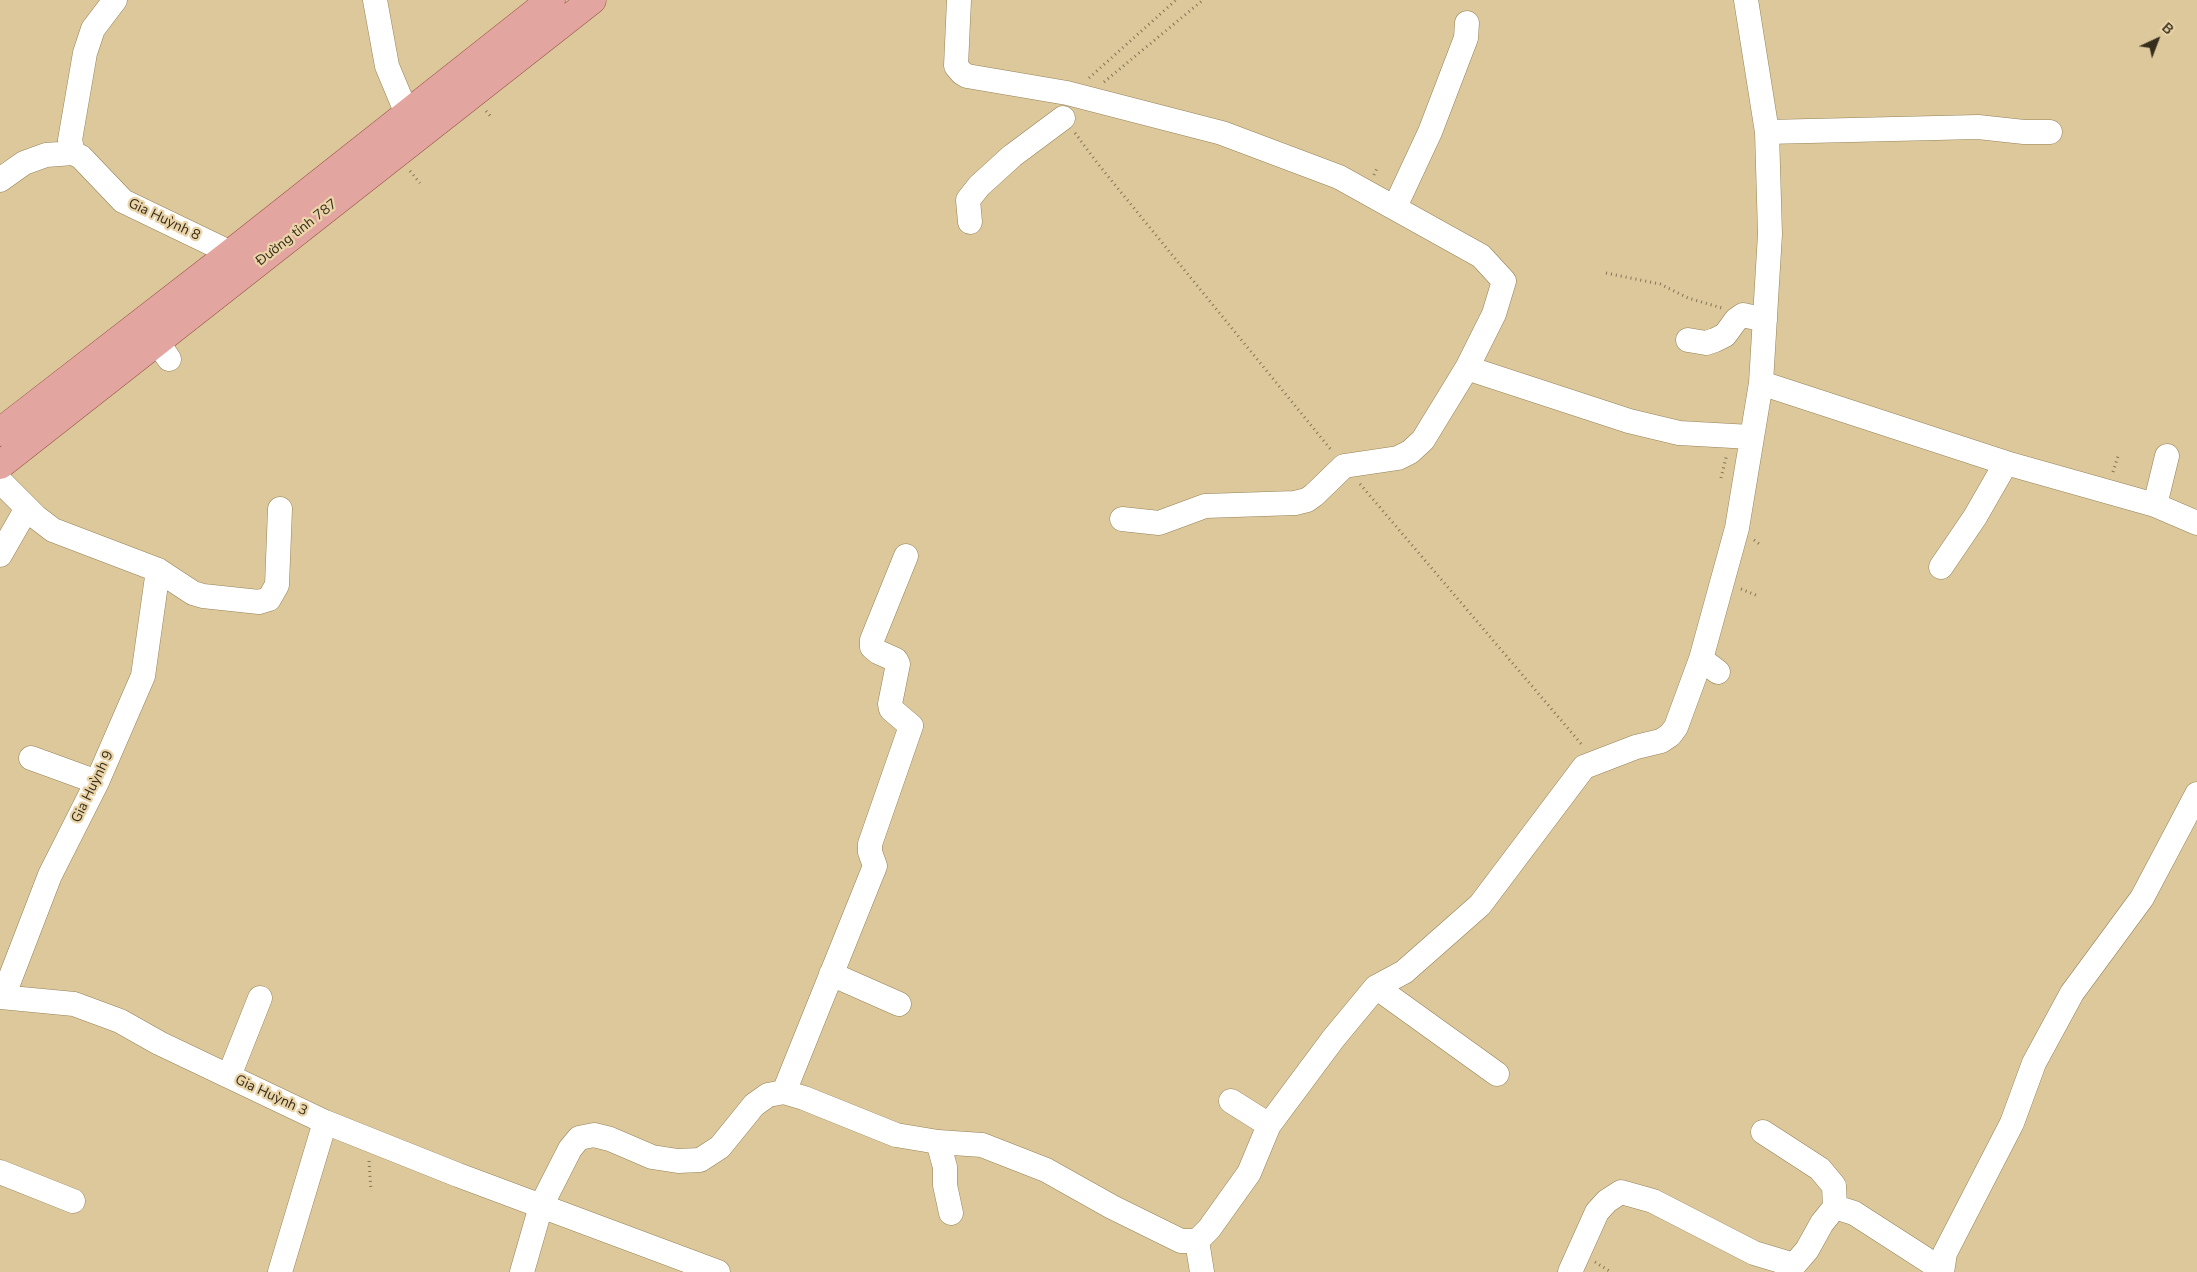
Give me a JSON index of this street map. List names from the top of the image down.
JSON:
{
  "streets": {
    "main road": ["Đường tỉnh 787"],
    "street": ["Gia Huỳnh 8", "Gia Huỳnh 9", "Gia Huỳnh 3"]
  },
  "crossings": [
    ["Gia Huỳnh 8", "Đường tỉnh 787"],
    ["Gia Huỳnh 9", "Gia Huỳnh 3"]
  ],
  "north": "top right"
}
